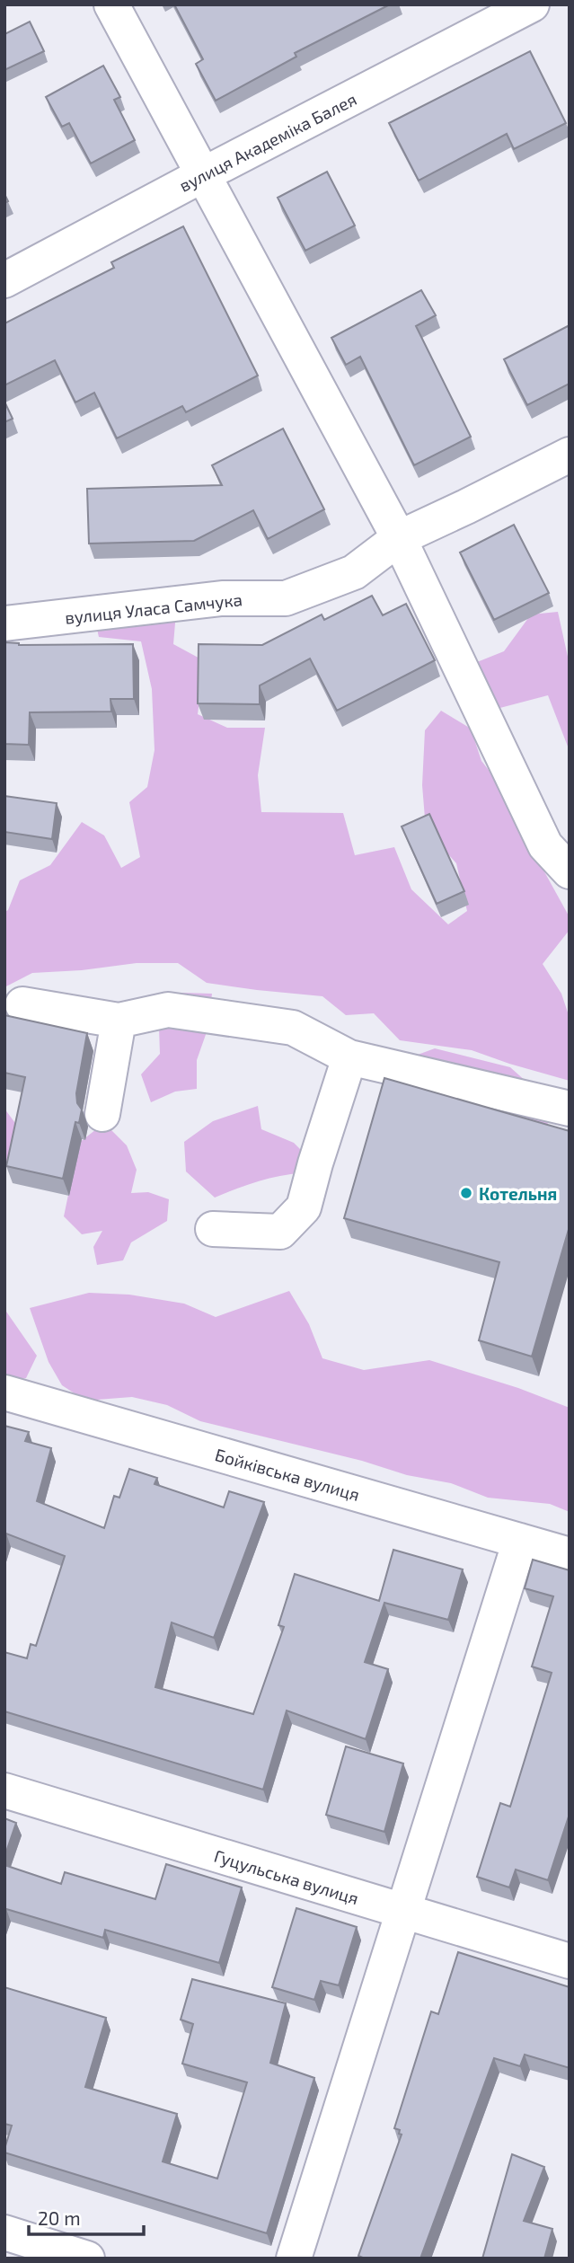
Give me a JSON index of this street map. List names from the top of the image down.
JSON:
{
  "streets": {
    "street": [
      "вулиця Академіка Балея",
      "вулиця Уласа Самчука",
      "Бойківська вулиця",
      "Гуцульська вулиця"
    ]
  },
  "places": ["Котельня"],
  "scale_bar": "20 m"
}
